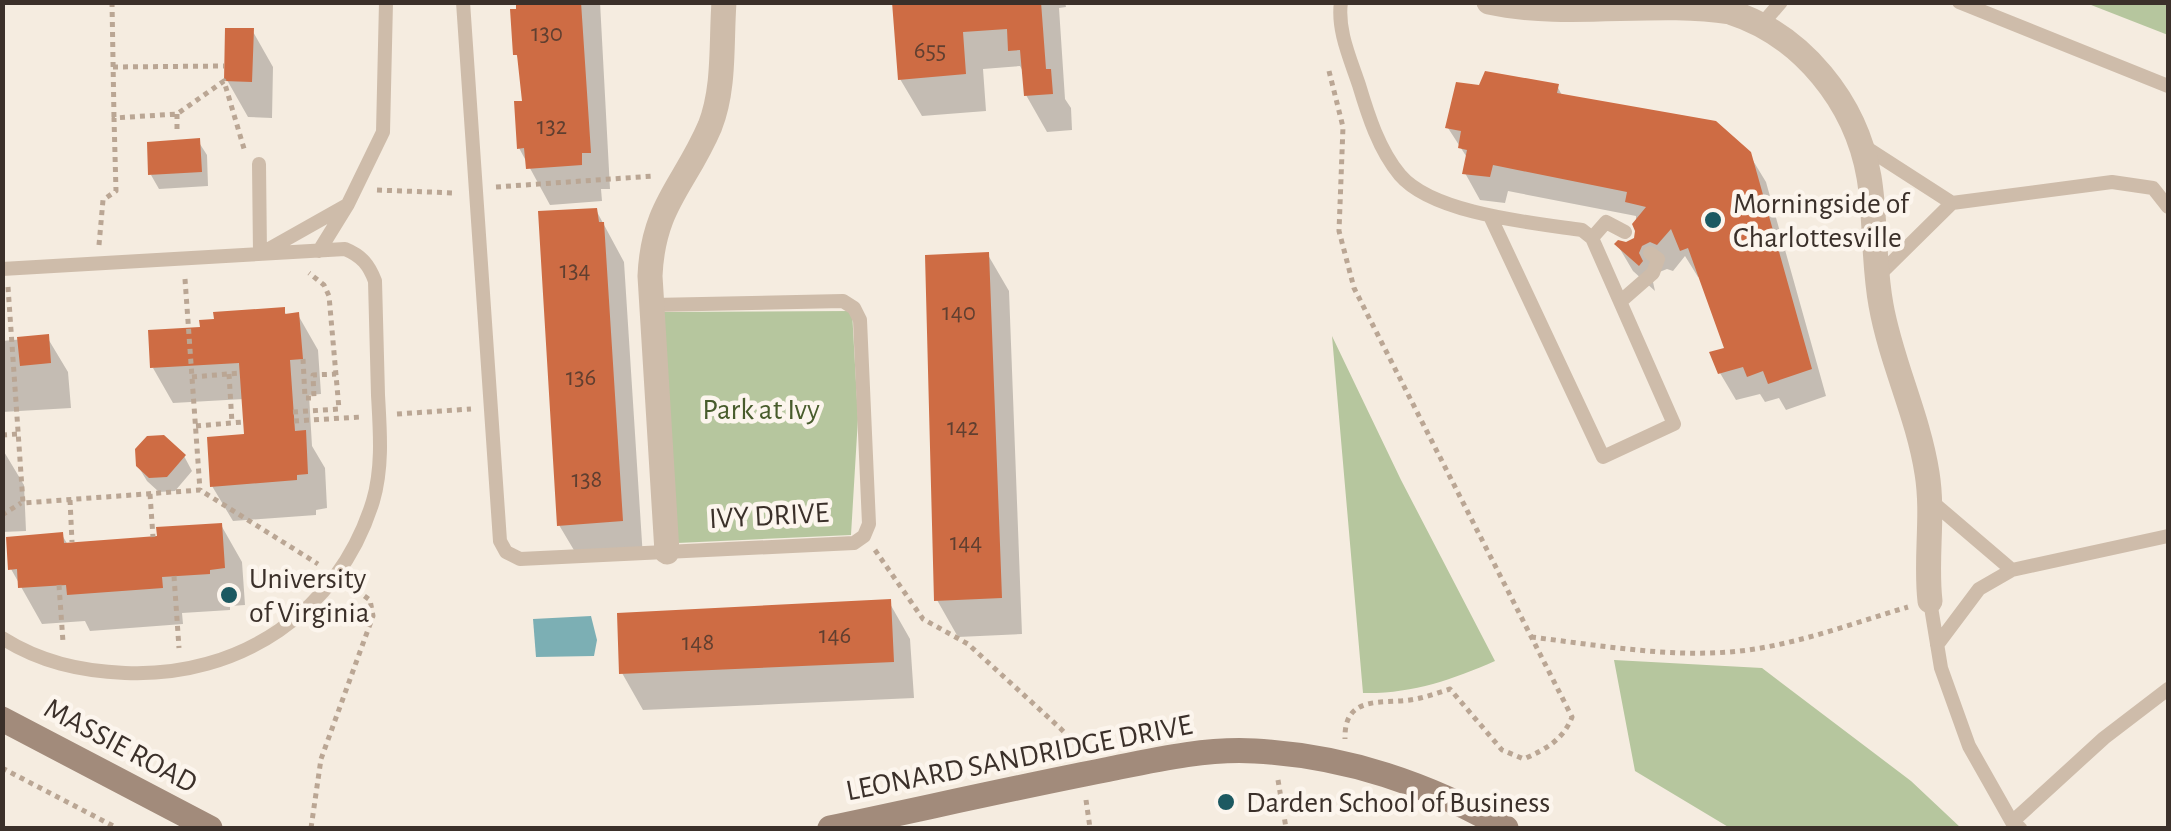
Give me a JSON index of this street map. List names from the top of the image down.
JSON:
{
  "streets": {
    "street": ["IVY DRIVE", "MASSIE ROAD", "LEONARD SANDRIDGE DRIVE"]
  },
  "parks": ["Park at Ivy"],
  "places": ["Morningside of Charlottesville", "University of Virginia", "Darden School of Business"],
  "house_numbers": [
    "130",
    "655",
    "132",
    "134",
    "140",
    "136",
    "142",
    "138",
    "144",
    "146",
    "148"
  ]
}
